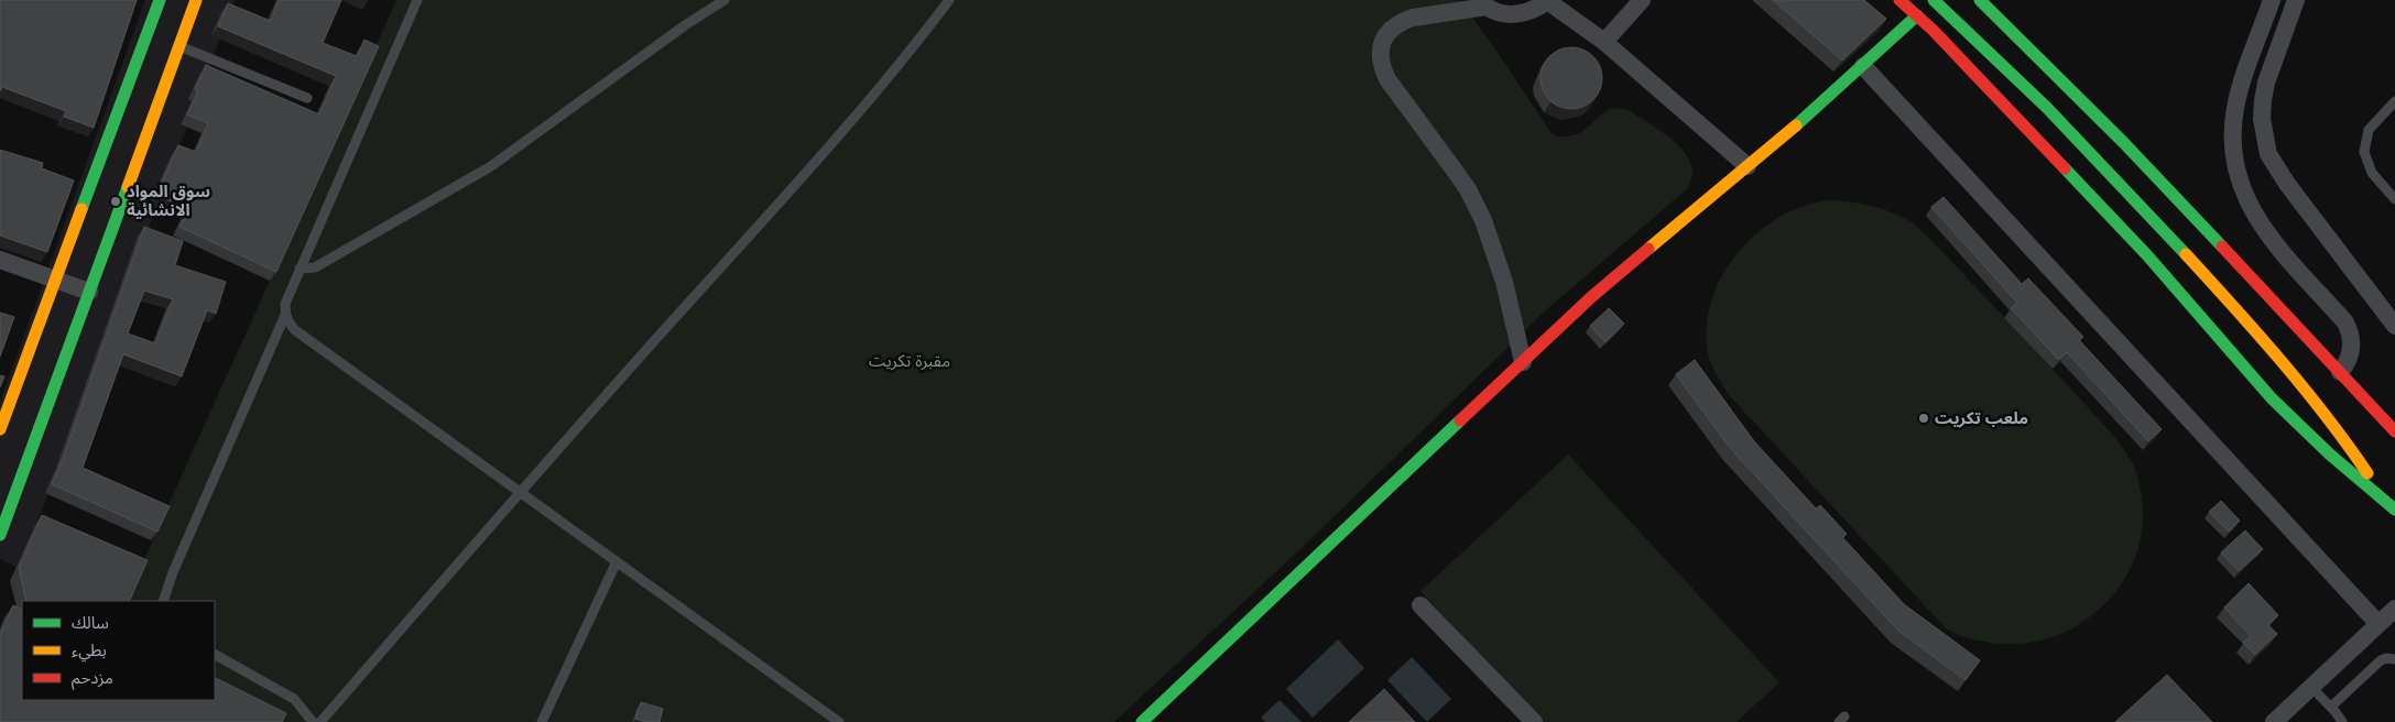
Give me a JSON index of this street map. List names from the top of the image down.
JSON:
{
  "parks": ["مقبرة تكريت"],
  "places": ["سوق المواد الانشائية", "ملعب تكريت"],
  "legend": ["سالك", "بطيء", "مزدحم"]
}
